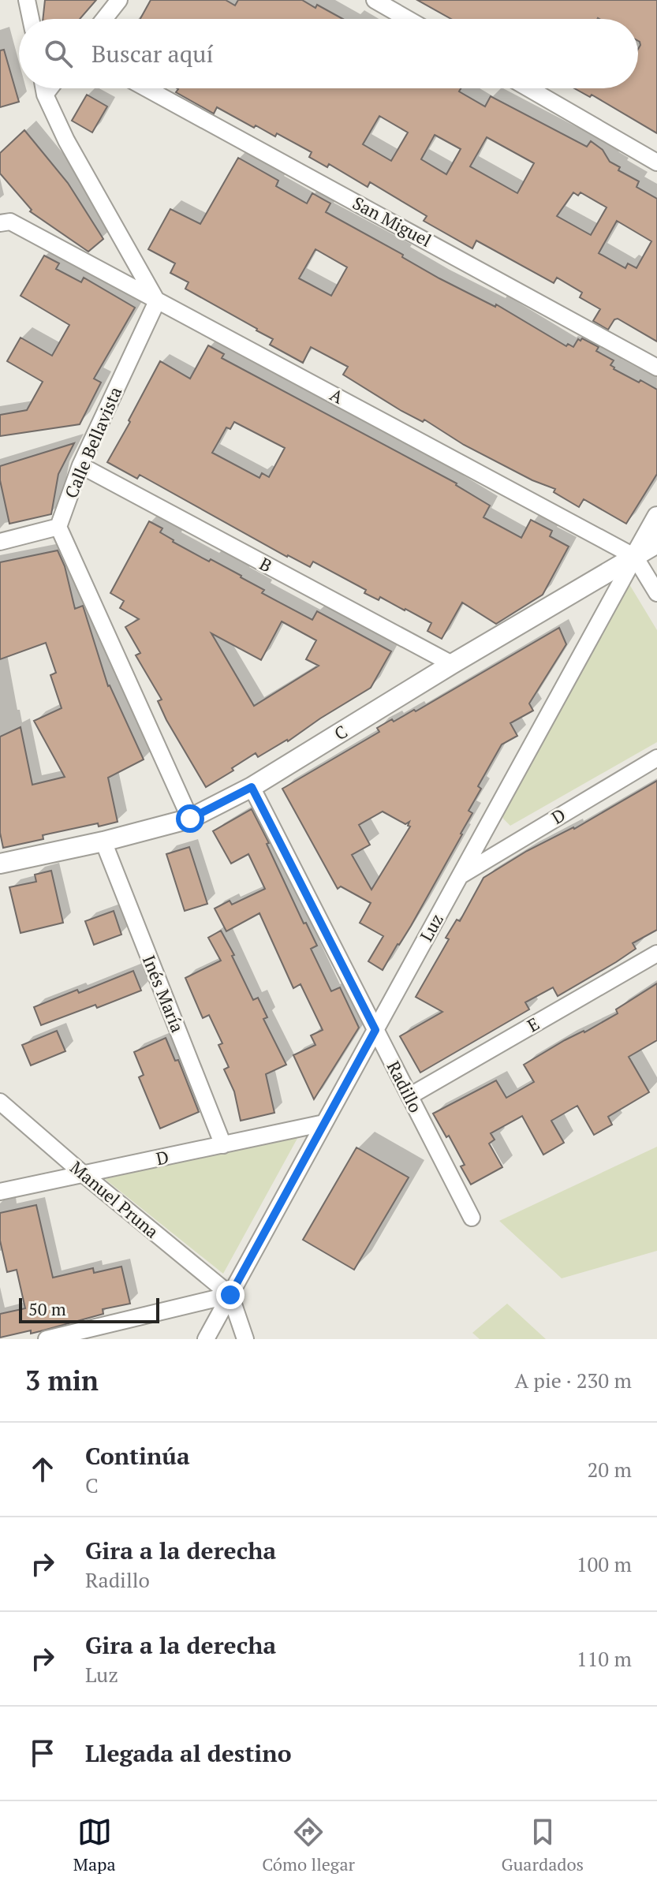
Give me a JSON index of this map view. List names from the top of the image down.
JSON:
{
  "streets": {
    "street": [
      "San Miguel",
      "A",
      "Calle Bellavista",
      "B",
      "C",
      "D",
      "Luz",
      "Inés María",
      "E",
      "Radillo",
      "Manuel Pruna"
    ]
  },
  "crossings": [
    ["A", "Calle Bellavista"],
    ["A", "C"],
    ["A", "Luz"],
    ["Calle Bellavista", "B"],
    ["B", "C"],
    ["C", "Luz"],
    ["C", "Inés María"],
    ["C", "Radillo"],
    ["D", "Luz"],
    ["D", "Inés María"],
    ["D", "Manuel Pruna"],
    ["Luz", "Radillo"],
    ["Luz", "Manuel Pruna"],
    ["E", "Radillo"]
  ],
  "scale_bar": "50 m",
  "page": {
    "search": "Buscar aquí",
    "scale": "50 m",
    "heading": ["3 min", "A pie · 230 m"],
    "list": [
      ["Continúa", "C", "20 m"],
      ["Gira a la derecha", "Radillo", "100 m"],
      ["Gira a la derecha", "Luz", "110 m"],
      "Llegada al destino"
    ],
    "nav": ["Mapa", "Cómo llegar", "Guardados"]
  }
}
